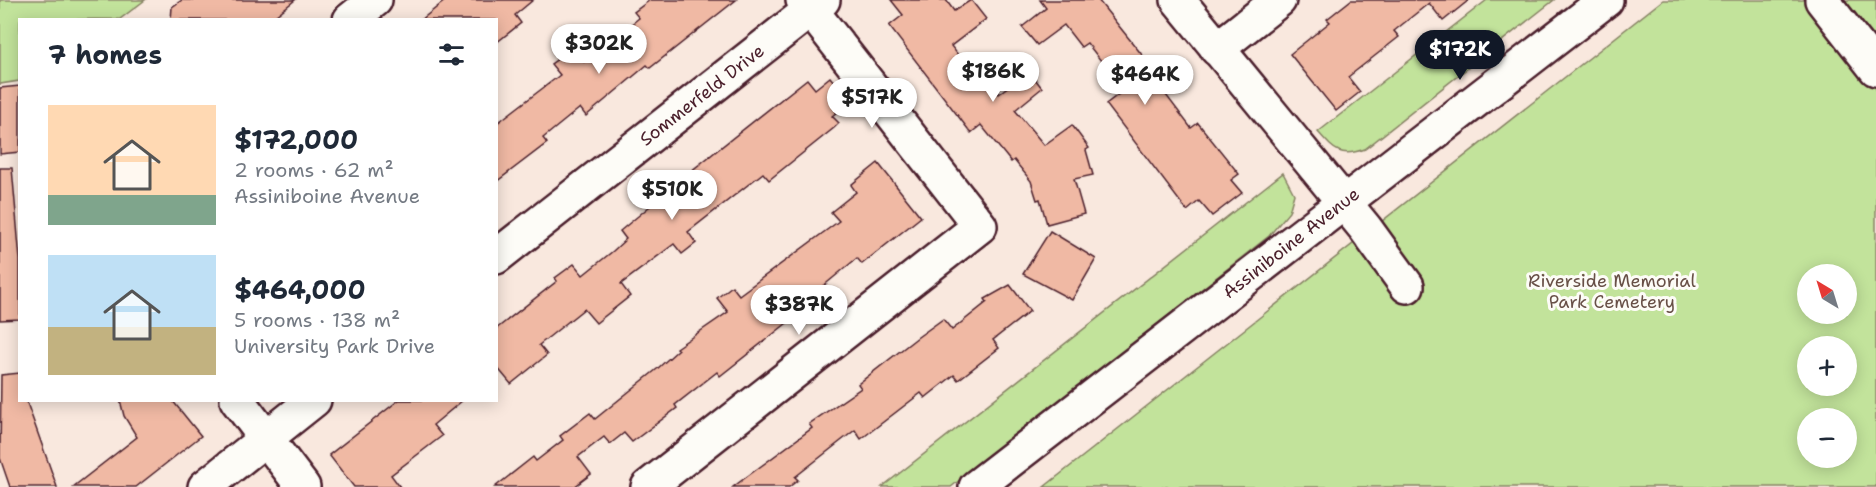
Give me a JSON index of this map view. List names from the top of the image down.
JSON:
{
  "streets": {
    "street": ["Sommerfeld Drive", "Assiniboine Avenue"]
  },
  "parks": ["Riverside Memorial Park Cemetery"],
  "north": "top left",
  "page": {
    "heading": "7 homes",
    "price": [
      "$302K",
      "$172K",
      "$186K",
      "$464K",
      "$517K",
      "$510K",
      "$387K"
    ],
    "list": [
      {
        "name": "$172,000",
        "note": "2 rooms · 62 m² · Assiniboine Avenue"
      },
      {
        "name": "$464,000",
        "note": "5 rooms · 138 m² · University Park Drive"
      }
    ],
    "map_buttons": ["+", "−"]
  }
}
